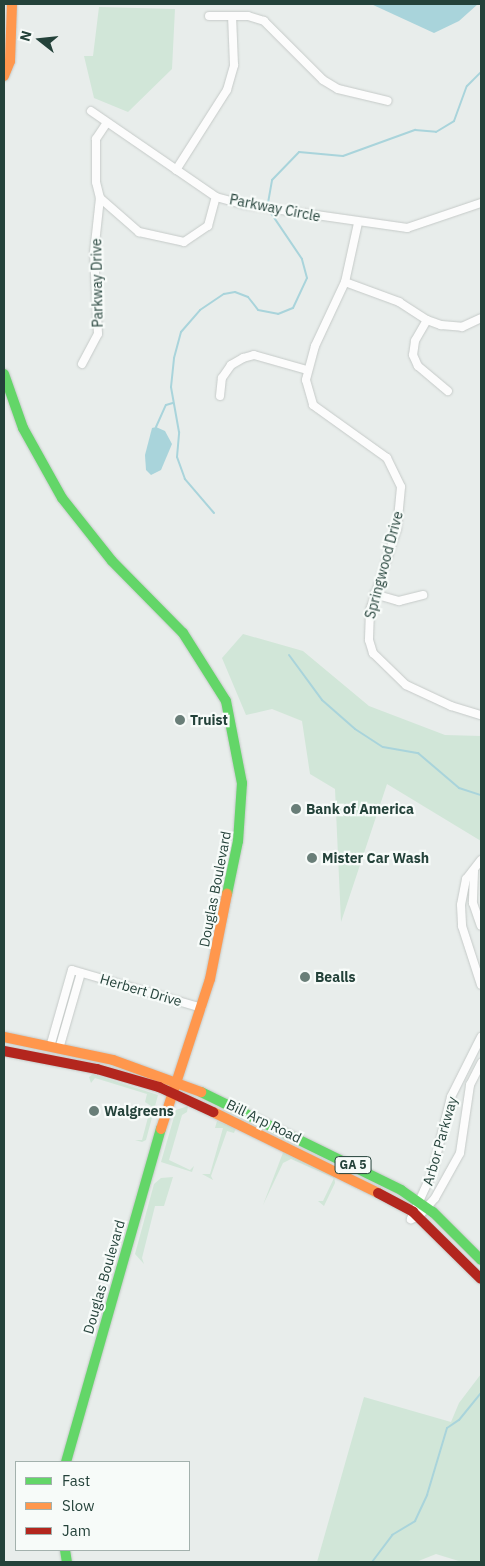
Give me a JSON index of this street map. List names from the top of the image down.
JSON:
{
  "streets": {
    "main road": ["Douglas Boulevard", "Bill Arp Road", "GA 5"],
    "street": [
      "Parkway Circle",
      "Parkway Drive",
      "Springwood Drive",
      "Herbert Drive",
      "Arbor Parkway"
    ]
  },
  "crossings": [
    ["Parkway Circle", "Parkway Drive"],
    ["Parkway Circle", "Springwood Drive"],
    ["Douglas Boulevard", "Herbert Drive"],
    ["Douglas Boulevard", "Bill Arp Road"],
    ["Herbert Drive", "Bill Arp Road"],
    ["Bill Arp Road", "Arbor Parkway"]
  ],
  "places": [
    "Truist",
    "Bank of America",
    "Mister Car Wash",
    "Bealls",
    "Walgreens"
  ],
  "legend": ["Fast", "Slow", "Jam"],
  "north": "left"
}
